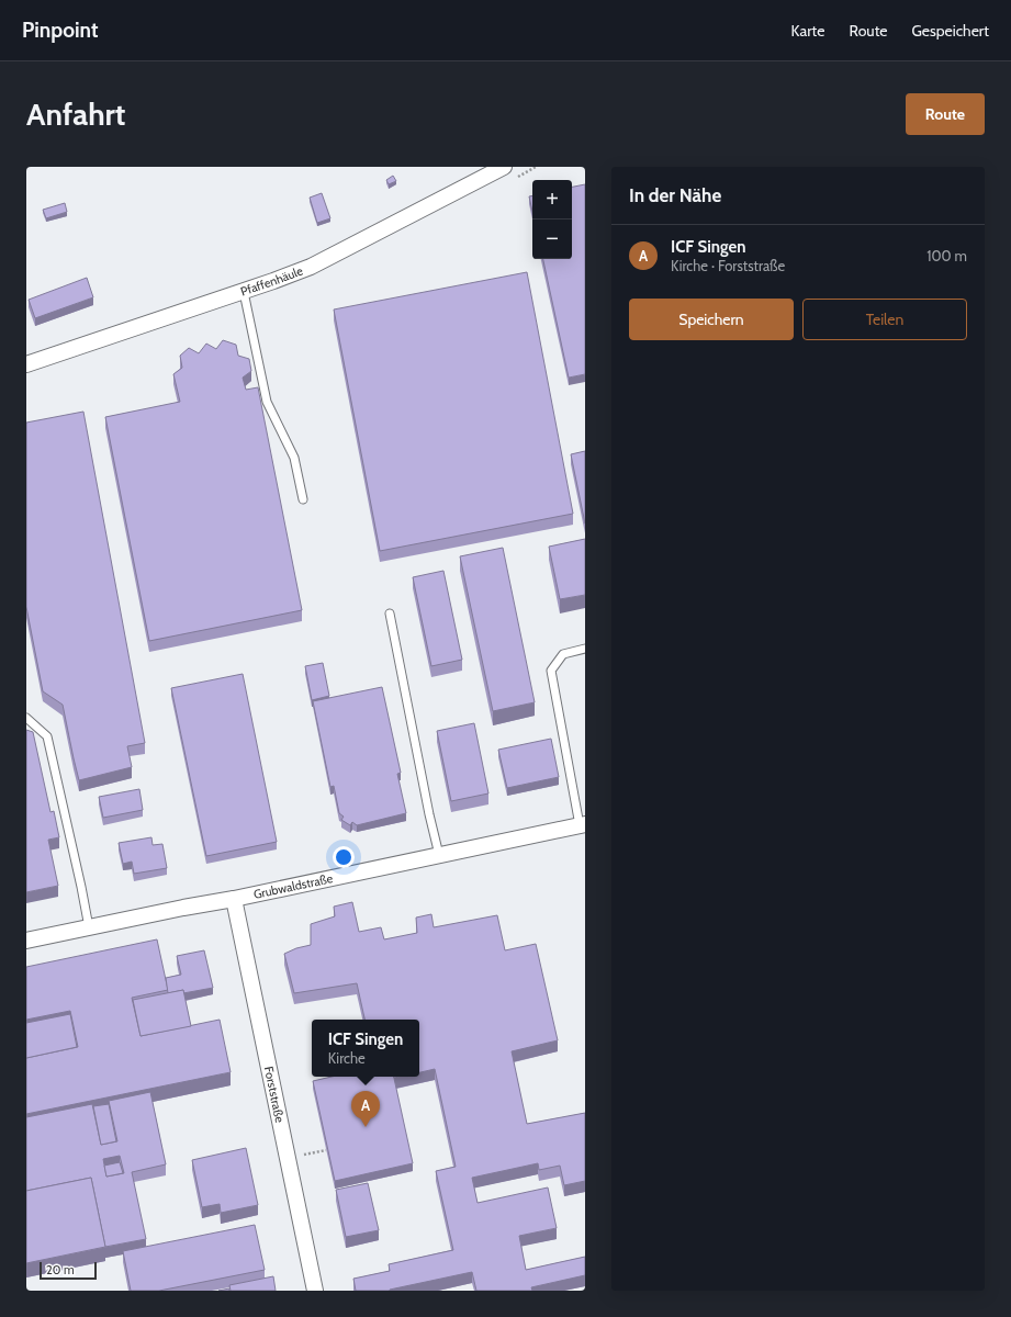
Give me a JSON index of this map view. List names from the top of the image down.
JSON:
{
  "streets": {
    "street": ["Pfaffenhäule", "Grubwaldstraße", "Forststraße"]
  },
  "crossings": [
    ["Grubwaldstraße", "Forststraße"]
  ],
  "scale_bar": "20 m",
  "page": {
    "header": "Pinpoint",
    "nav": ["Karte", "Route", "Gespeichert"],
    "buttons": [
      "Route",
      ["Speichern", "Teilen"]
    ],
    "title": "Anfahrt",
    "heading": "In der Nähe",
    "map_buttons": ["+", "−"],
    "list": [
      {
        "mark": "A",
        "name": "ICF Singen",
        "note": "Kirche · Forststraße",
        "value": "100 m"
      }
    ],
    "popup": ["ICF Singen", "Kirche"],
    "pins": "A",
    "scale": "20 m"
  }
}
